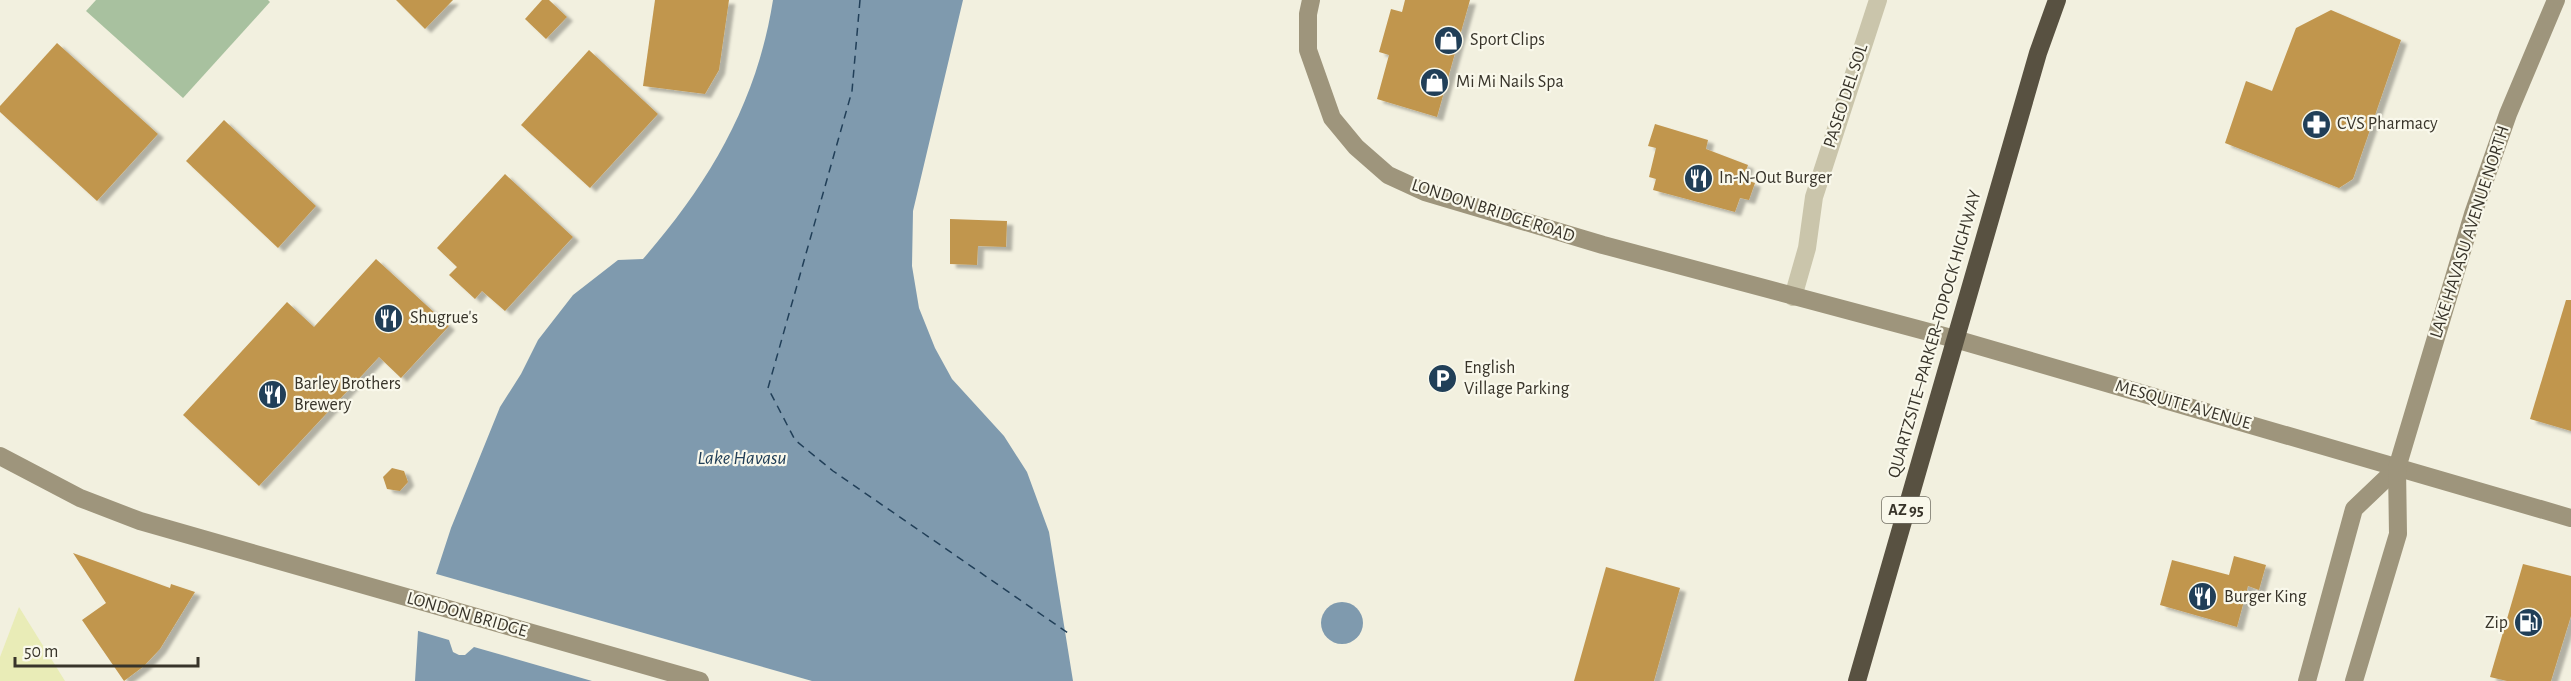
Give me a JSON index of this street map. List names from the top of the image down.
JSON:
{
  "streets": {
    "highway": ["QUARTZSITE–PARKER–TOPOCK HIGHWAY", "AZ 95"],
    "street": [
      "PASEO DEL SOL",
      "LONDON BRIDGE ROAD",
      "LAKE HAVASU AVENUE NORTH",
      "MESQUITE AVENUE",
      "LONDON BRIDGE"
    ]
  },
  "crossings": [
    ["PASEO DEL SOL", "LONDON BRIDGE ROAD"],
    ["PASEO DEL SOL", "MESQUITE AVENUE"],
    ["LONDON BRIDGE ROAD", "MESQUITE AVENUE"],
    ["LAKE HAVASU AVENUE NORTH", "MESQUITE AVENUE"],
    ["QUARTZSITE–PARKER–TOPOCK HIGHWAY", "MESQUITE AVENUE"]
  ],
  "water": ["Lake Havasu"],
  "places": {
    "shop": ["Sport Clips", "Mi Mi Nails Spa"],
    "pharmacy": ["CVS Pharmacy"],
    "restaurant": [
      "In-N-Out Burger",
      "Shugrue's",
      "Barley Brothers Brewery",
      "Burger King"
    ],
    "parking": ["English Village Parking"],
    "fuel station": ["Zip"]
  },
  "scale_bar": "50 m"
}
